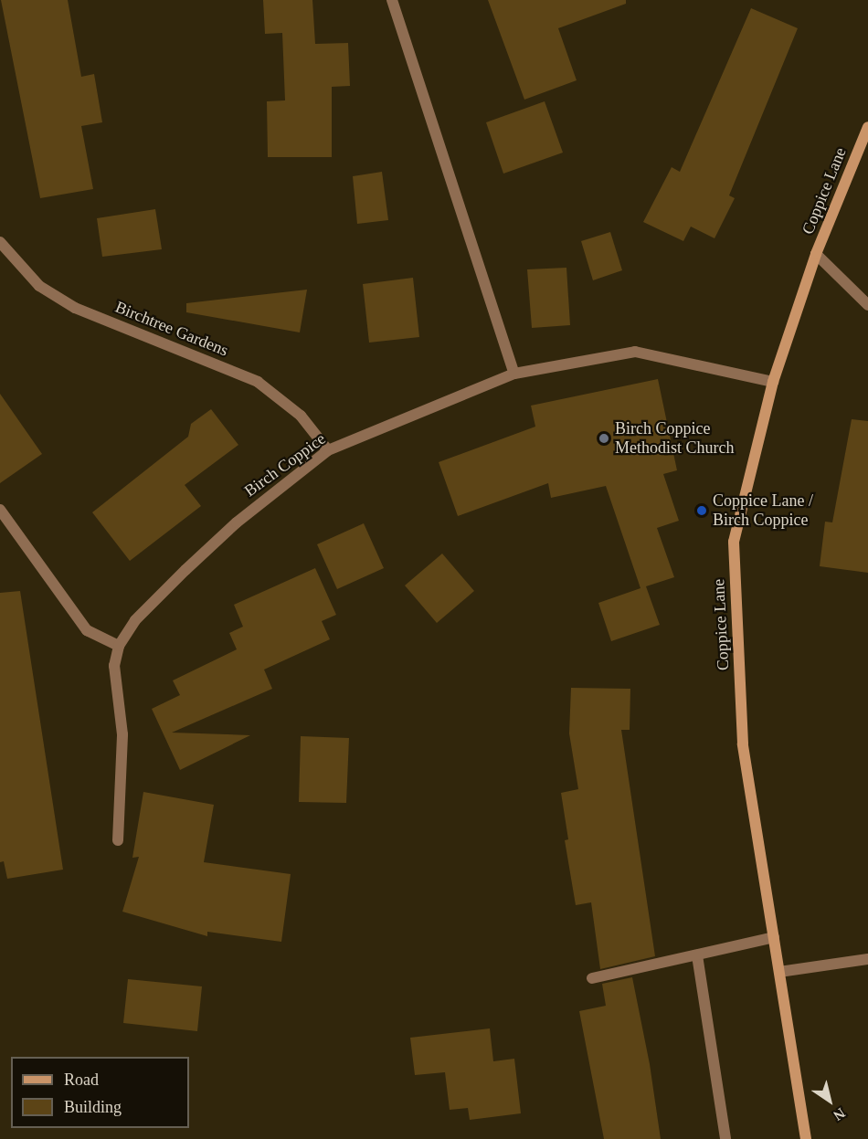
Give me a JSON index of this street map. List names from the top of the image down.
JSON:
{
  "streets": {
    "street": ["Coppice Lane", "Birchtree Gardens", "Birch Coppice"]
  },
  "crossings": [
    ["Coppice Lane", "Birch Coppice"],
    ["Birchtree Gardens", "Birch Coppice"]
  ],
  "places": ["Birch Coppice Methodist Church", "Coppice Lane / Birch Coppice"],
  "legend": ["Road", "Building"],
  "north": "bottom right"
}
